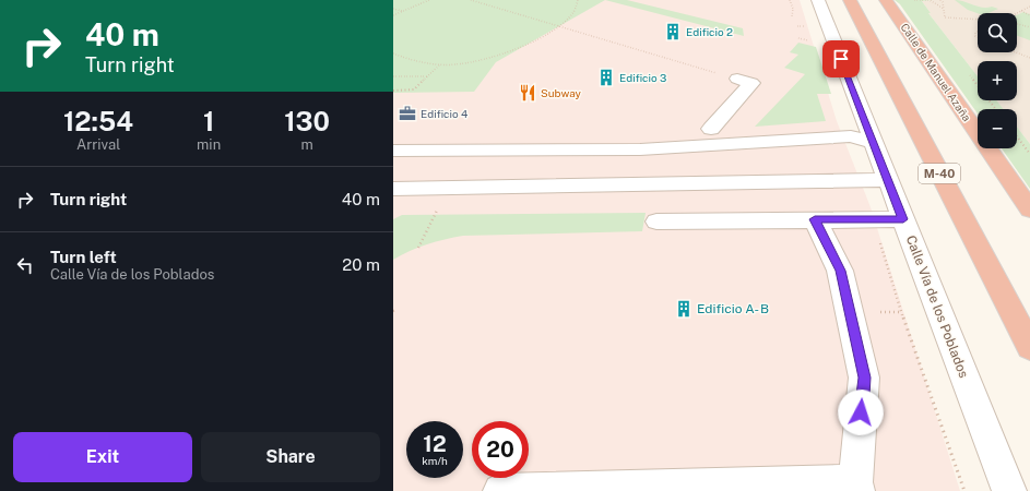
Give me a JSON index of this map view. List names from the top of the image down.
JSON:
{
  "streets": {
    "highway": ["Calle de Manuel Azaña", "M-40"],
    "street": ["Calle Vía de los Poblados"]
  },
  "places": {
    "building": ["Edificio 2", "Edificio 3", "Edificio A- B"],
    "restaurant": ["Subway"],
    "office": ["Edificio 4"]
  },
  "page": {
    "turn": ["40 m", "Turn right"],
    "map_buttons": ["+", "−"],
    "eta": [
      "12:54",
      "Arrival",
      "1",
      "min",
      "130",
      "m"
    ],
    "list": [
      {
        "name": "Turn right",
        "value": "40 m"
      },
      {
        "name": "Turn left",
        "note": "Calle Vía de los Poblados",
        "value": "20 m"
      }
    ],
    "speed": "12 km/h",
    "limit": "20",
    "buttons": ["Exit", "Share"]
  }
}
